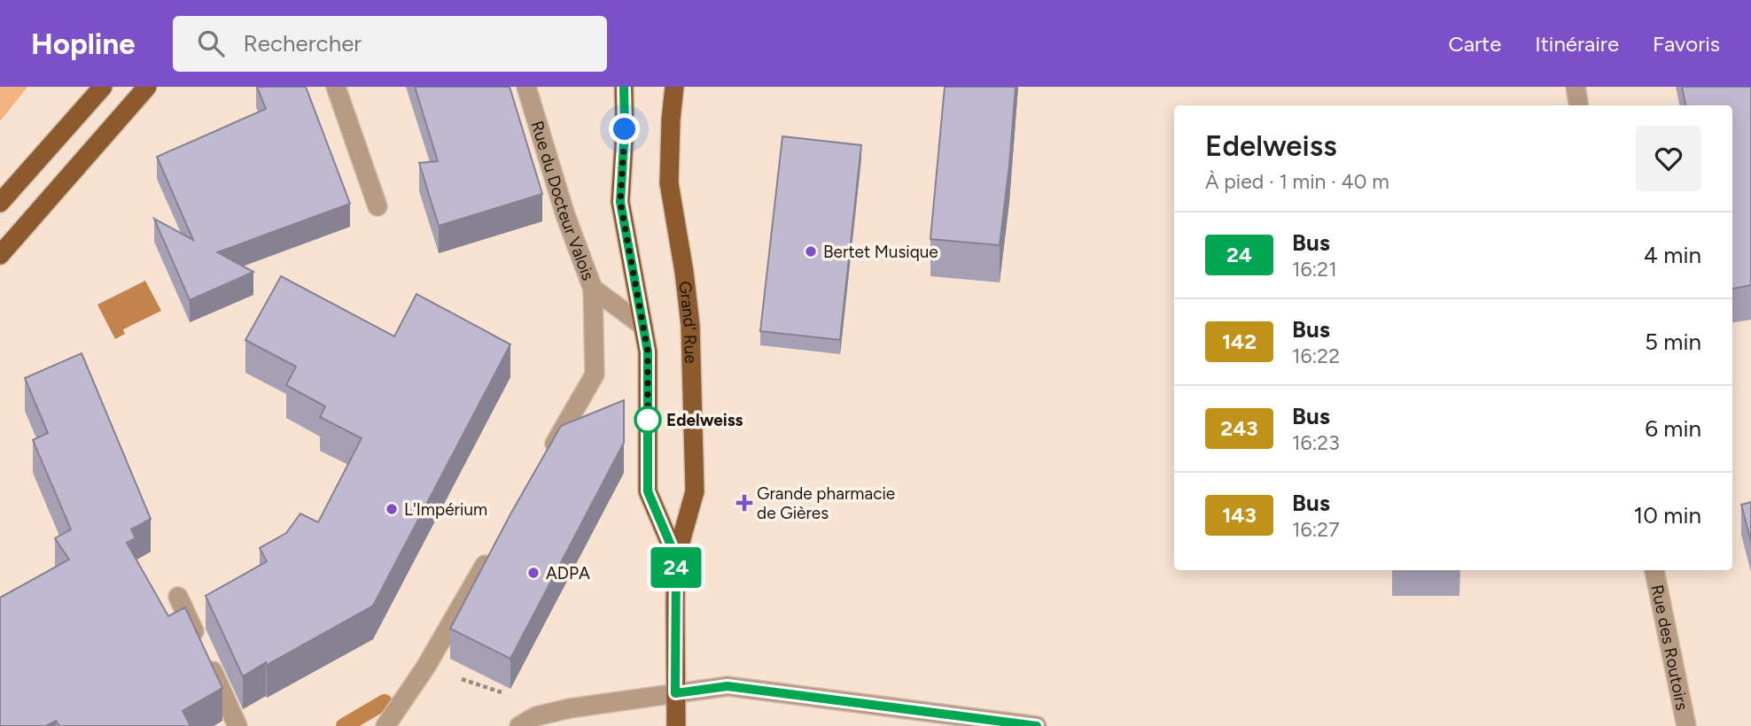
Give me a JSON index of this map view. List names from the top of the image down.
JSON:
{
  "streets": {
    "main road": ["Grand' Rue"],
    "street": ["Rue du Docteur Valois", "Rue des Routoirs"]
  },
  "crossings": [
    ["Rue du Docteur Valois", "Grand' Rue"]
  ],
  "places": {
    "other": [
      "Bertet Musique",
      "Edelweiss",
      "L'Impérium",
      "ADPA"
    ],
    "health": ["Grande pharmacie de Gières"]
  },
  "lines": ["bus line 24"],
  "page": {
    "header": "Hopline",
    "search": "Rechercher",
    "nav": ["Carte", "Itinéraire", "Favoris"],
    "on_map": "24",
    "heading": ["Edelweiss", "À pied · 1 min · 40 m"],
    "list": [
      {
        "mark": "24",
        "name": "Bus",
        "note": "16:21",
        "value": "4 min"
      },
      {
        "mark": "142",
        "name": "Bus",
        "note": "16:22",
        "value": "5 min"
      },
      {
        "mark": "243",
        "name": "Bus",
        "note": "16:23",
        "value": "6 min"
      },
      {
        "mark": "143",
        "name": "Bus",
        "note": "16:27",
        "value": "10 min"
      }
    ]
  }
}
